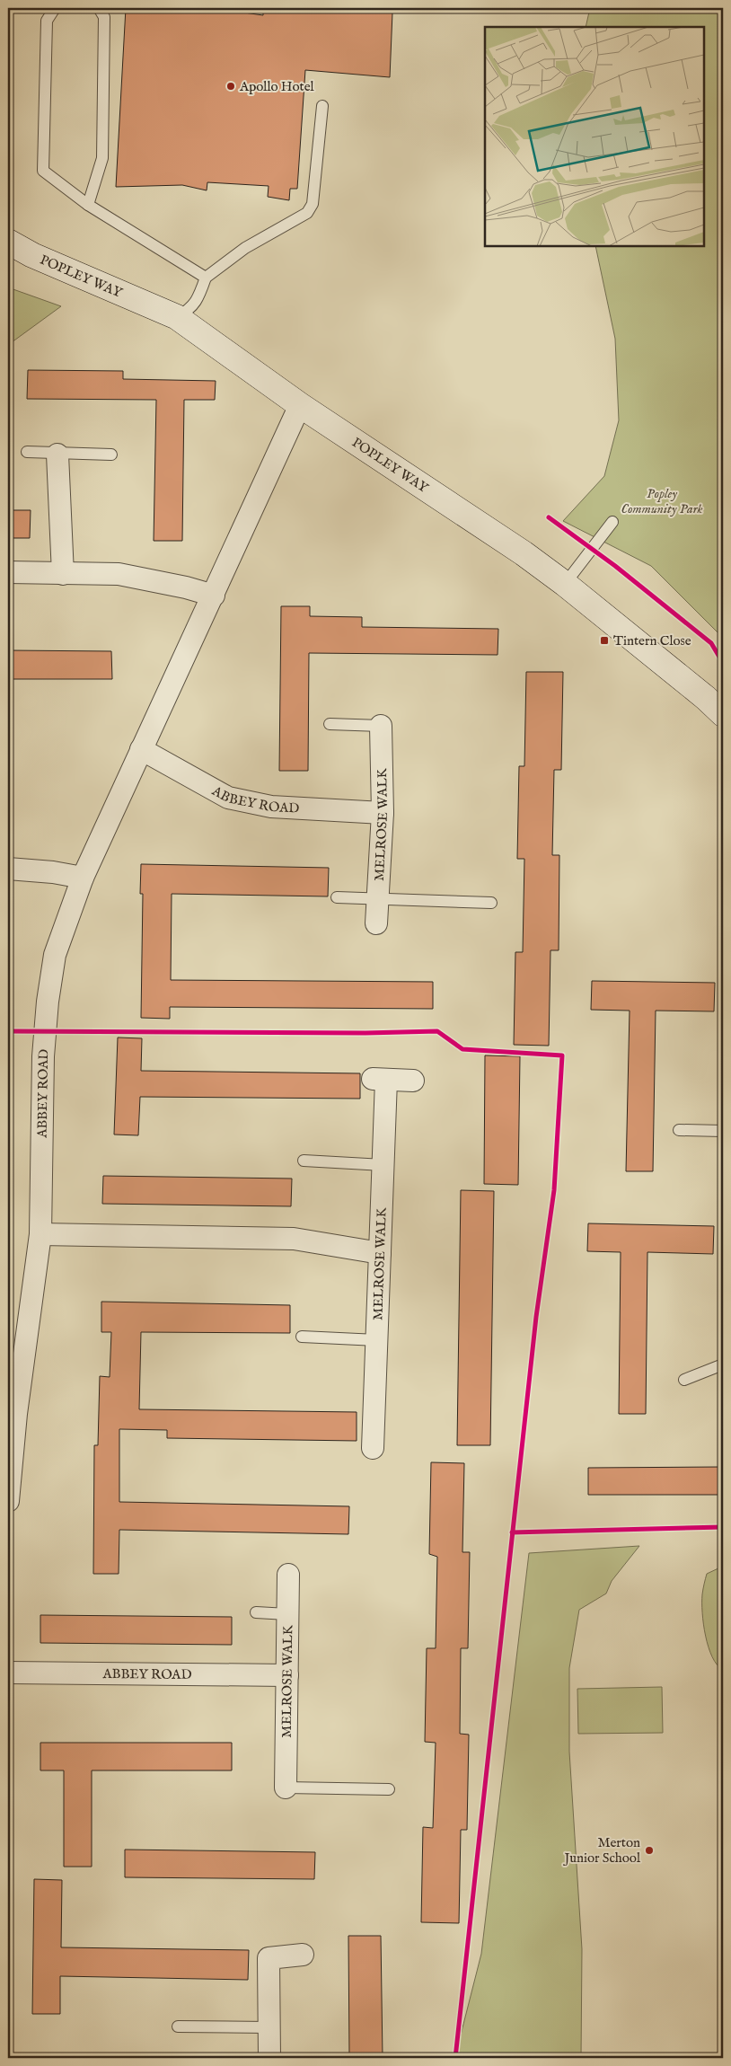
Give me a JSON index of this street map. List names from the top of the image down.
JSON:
{
  "streets": {
    "street": ["POPLEY WAY", "ABBEY ROAD", "MELROSE WALK"]
  },
  "crossings": [
    ["POPLEY WAY", "ABBEY ROAD"],
    ["ABBEY ROAD", "MELROSE WALK"]
  ],
  "parks": ["Popley Community Park"],
  "places": {
    "other": ["Apollo Hotel", "Merton Junior School"],
    "transit": ["Tintern Close"]
  }
}
